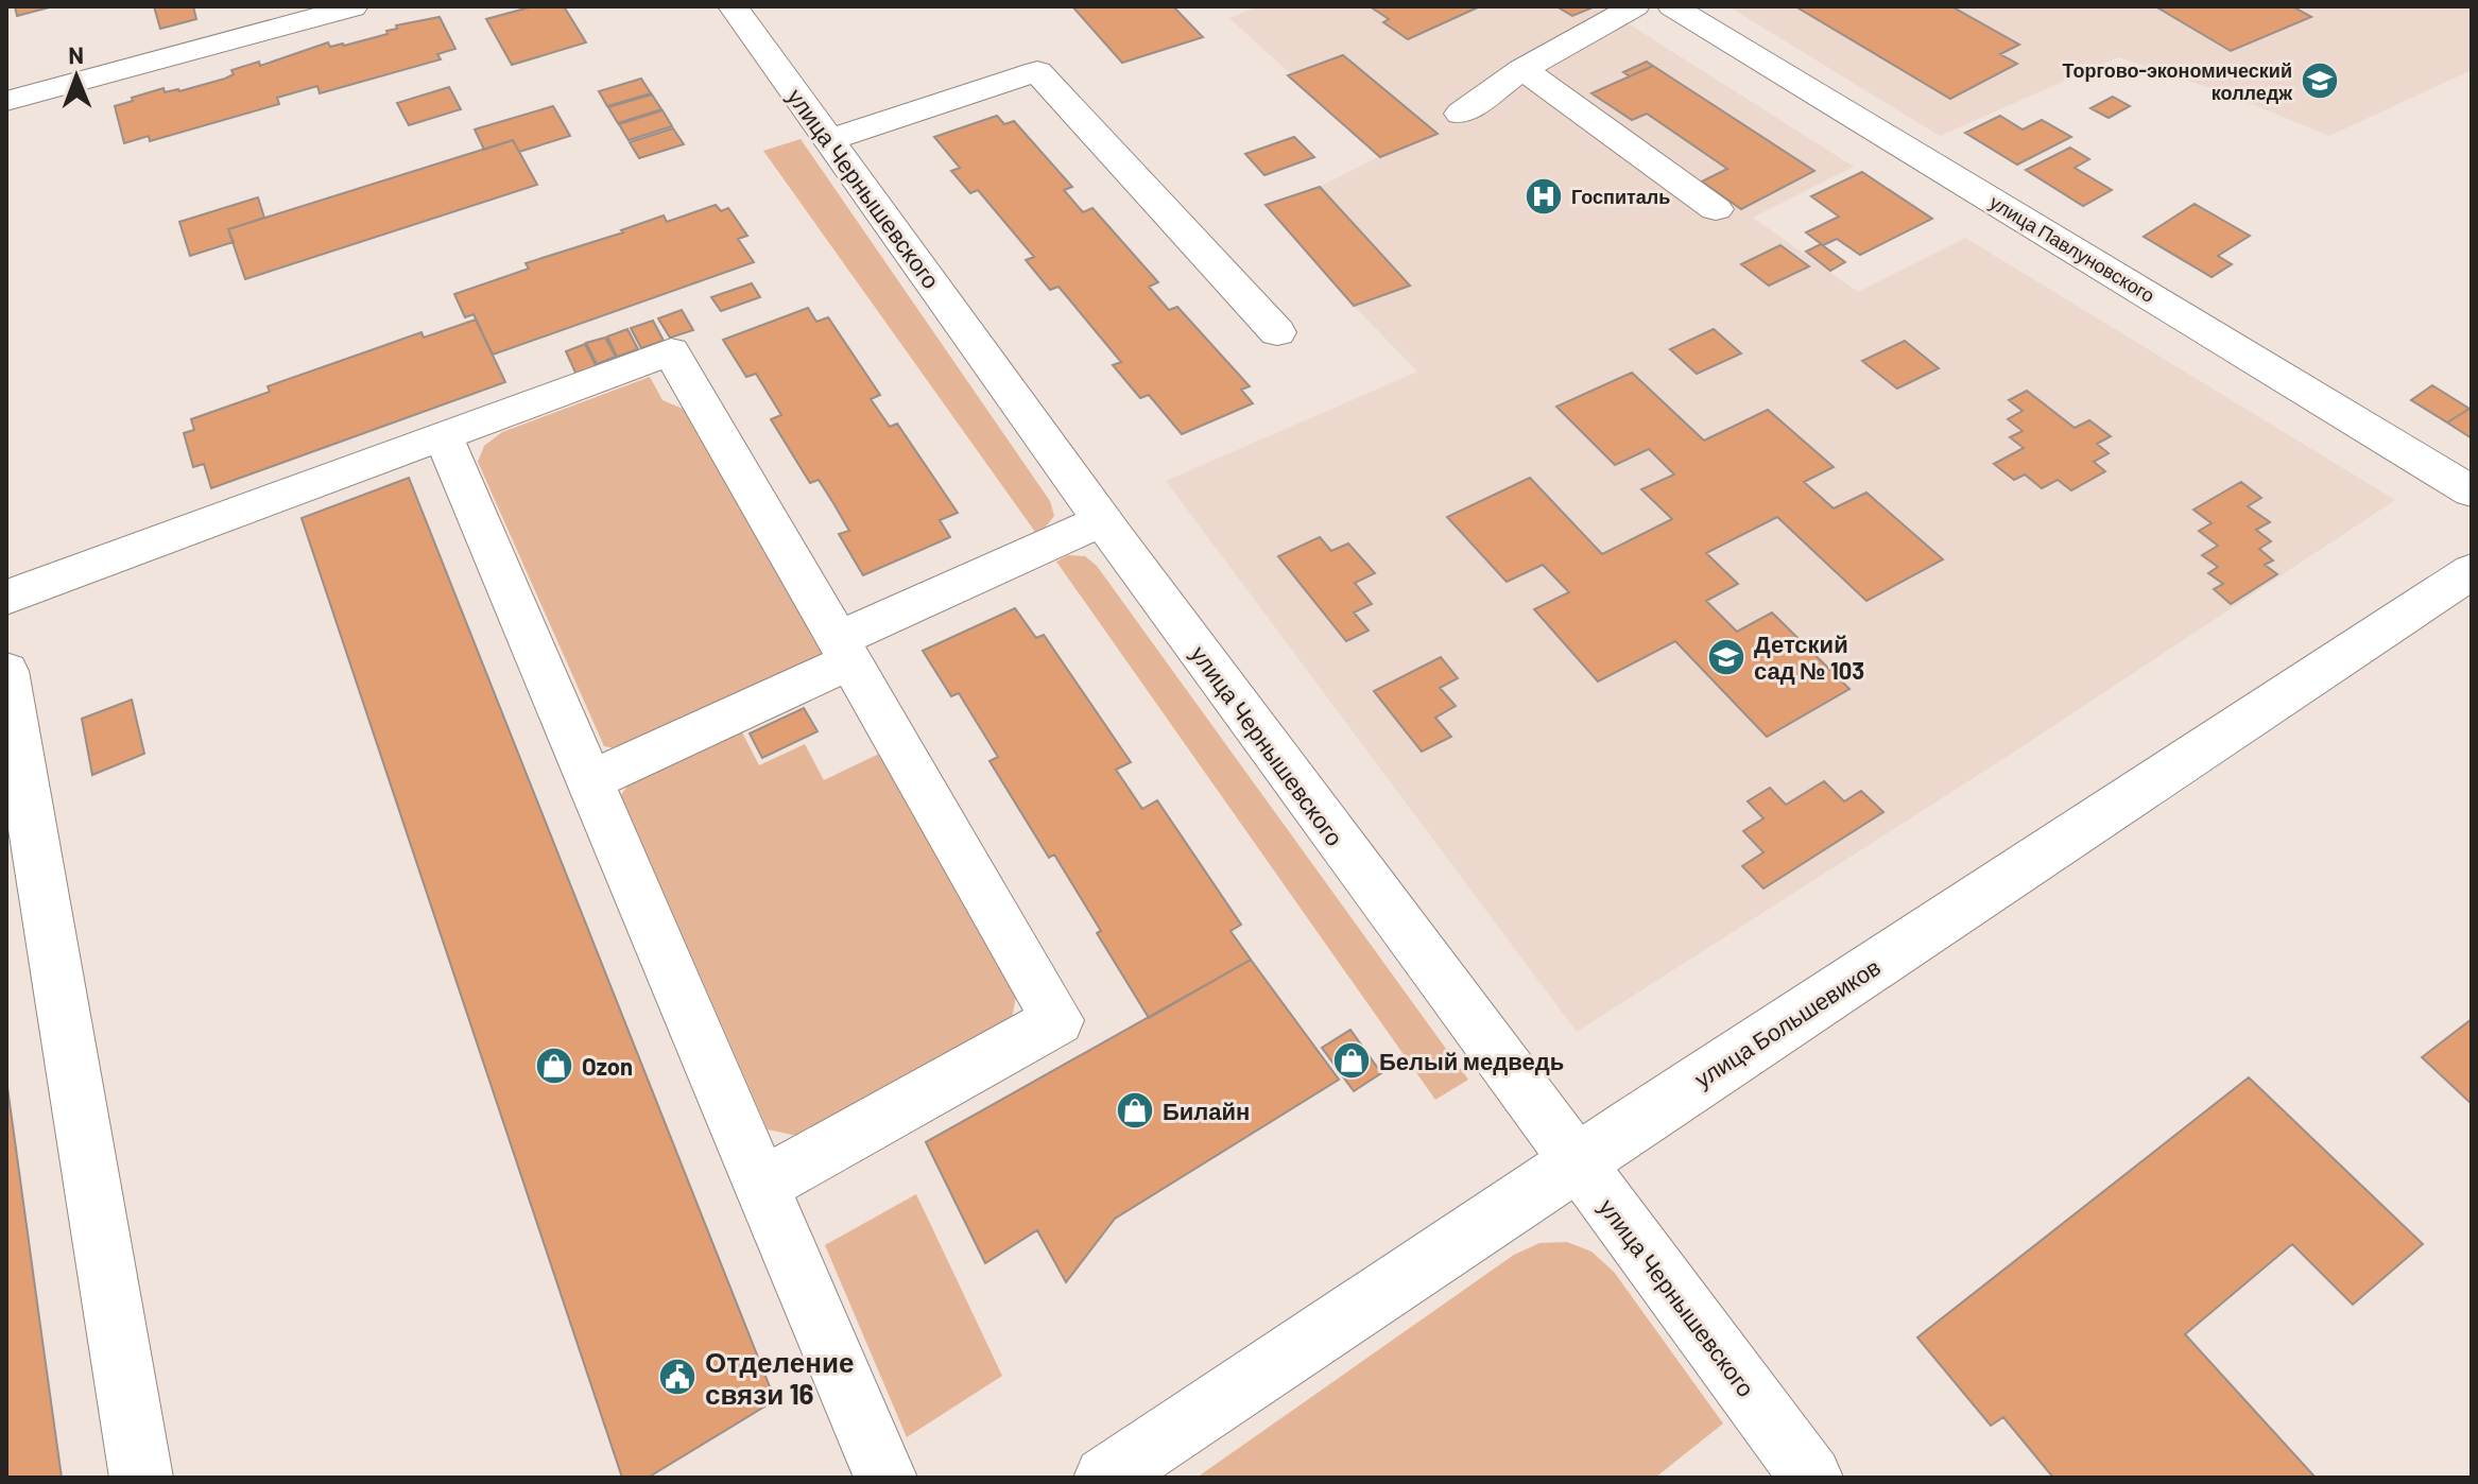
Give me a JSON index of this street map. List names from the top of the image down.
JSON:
{
  "streets": {
    "street": ["улица Чернышевского", "улица Павлуновского", "улица Большевиков"]
  },
  "crossings": [
    ["улица Чернышевского", "улица Большевиков"]
  ],
  "places": {
    "school or university": ["Торгово-экономический колледж", "Детский сад № 103"],
    "hospital": ["Госпиталь"],
    "shop": ["Белый медведь", "Ozon", "Билайн"],
    "public building": ["Отделение связи 16"]
  },
  "north": "top"
}
